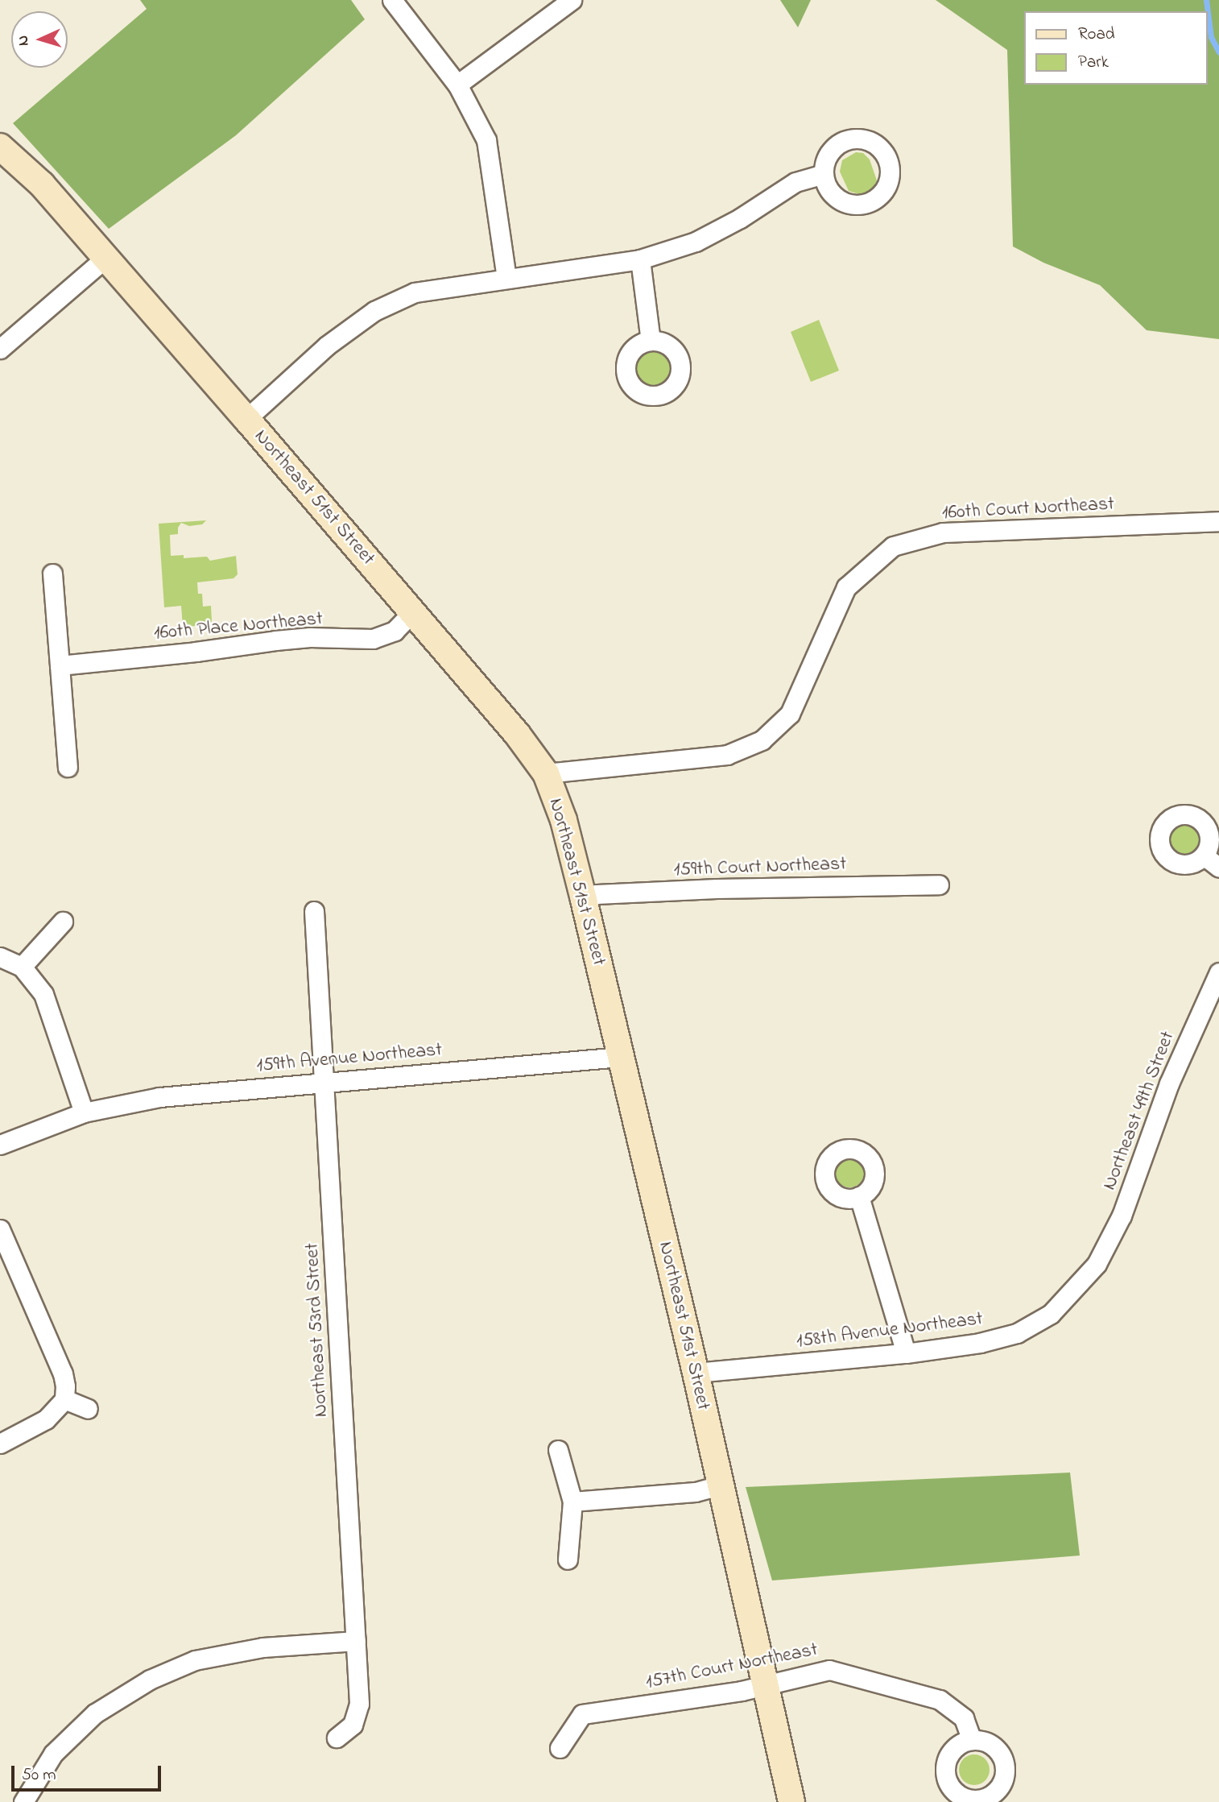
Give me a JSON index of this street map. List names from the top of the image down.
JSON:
{
  "streets": {
    "main road": ["Northeast 51st Street"],
    "street": [
      "160th Court Northeast",
      "160th Place Northeast",
      "159th Court Northeast",
      "159th Avenue Northeast",
      "Northeast 49th Street",
      "Northeast 53rd Street",
      "158th Avenue Northeast",
      "157th Court Northeast"
    ]
  },
  "crossings": [
    ["Northeast 51st Street", "160th Court Northeast"],
    ["Northeast 51st Street", "160th Place Northeast"],
    ["Northeast 51st Street", "159th Court Northeast"],
    ["Northeast 51st Street", "159th Avenue Northeast"],
    ["Northeast 51st Street", "158th Avenue Northeast"],
    ["Northeast 51st Street", "157th Court Northeast"],
    ["159th Avenue Northeast", "Northeast 53rd Street"],
    ["Northeast 49th Street", "158th Avenue Northeast"]
  ],
  "legend": ["Road", "Park"],
  "scale_bar": "50 m",
  "north": "left"
}
